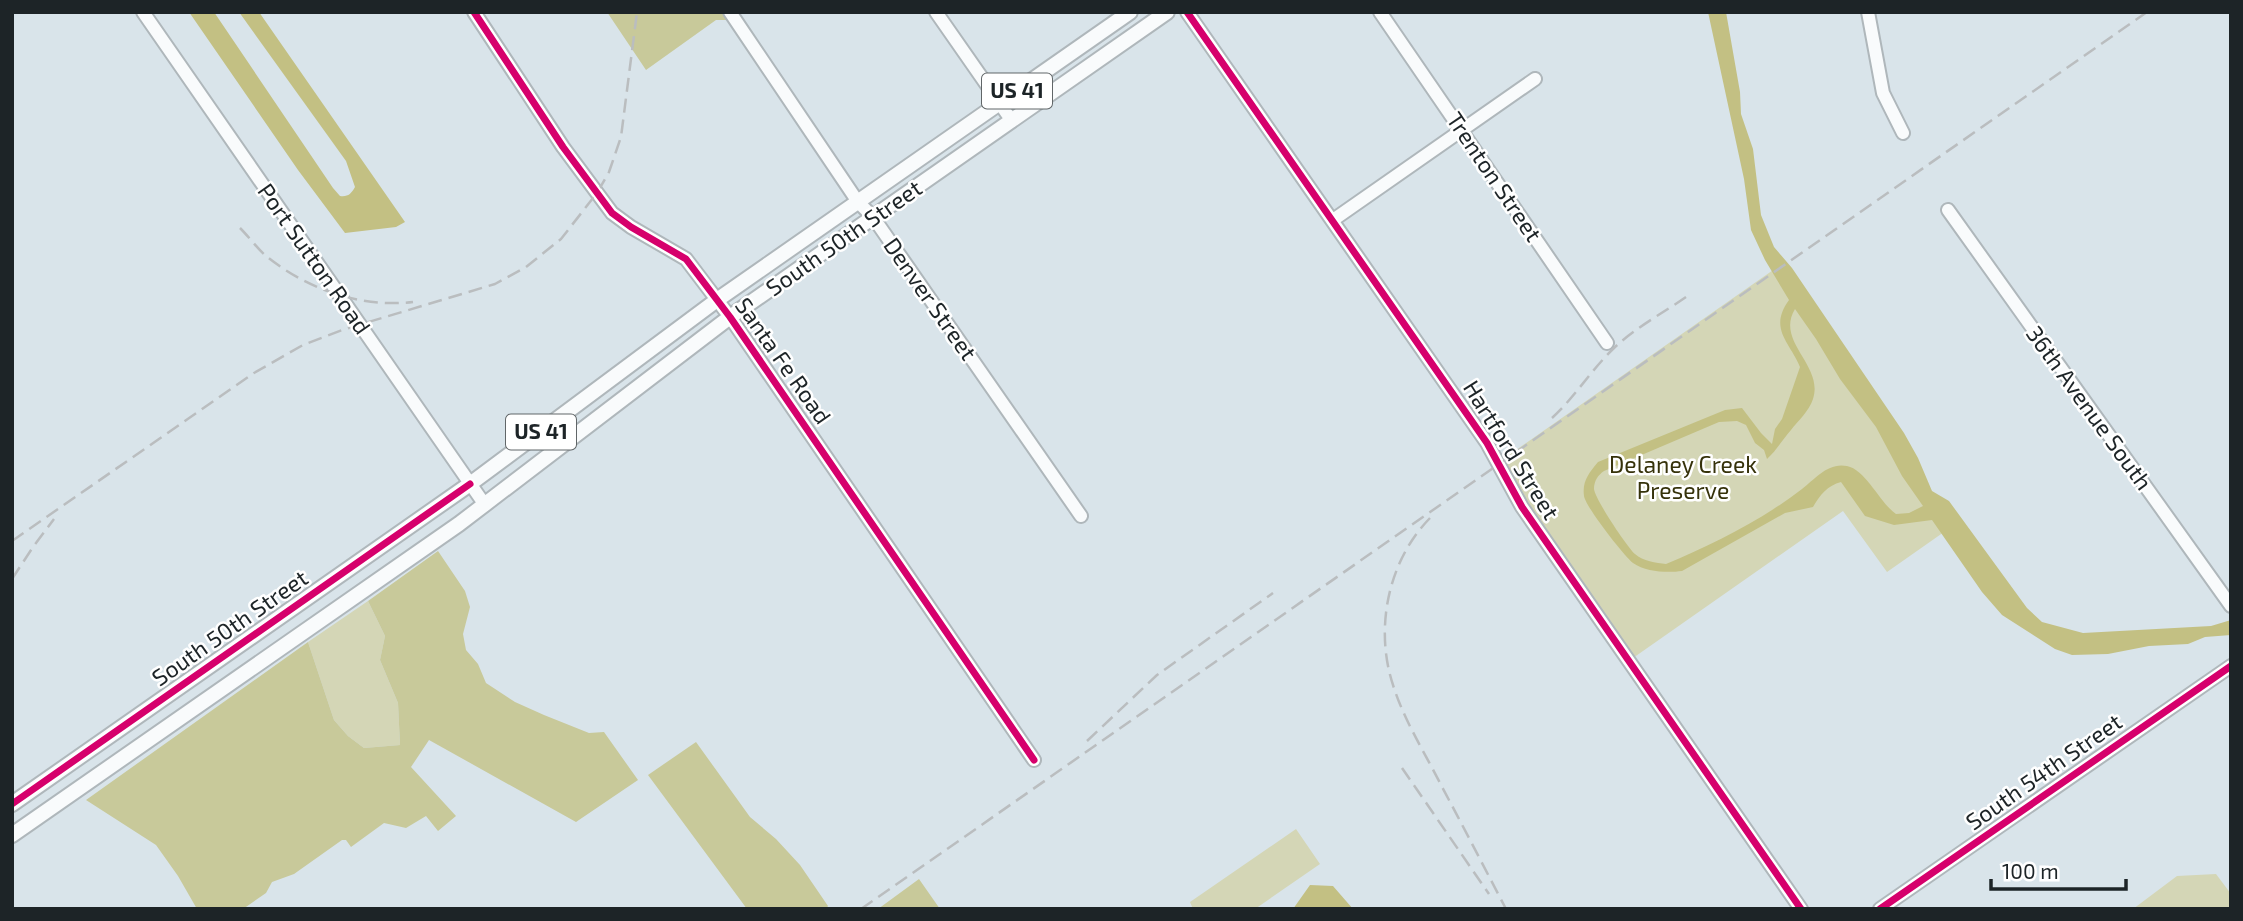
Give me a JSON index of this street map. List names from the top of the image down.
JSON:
{
  "streets": {
    "main road": ["US 41", "South 50th Street"],
    "street": [
      "Trenton Street",
      "Port Sutton Road",
      "Denver Street",
      "Santa Fe Road",
      "36th Avenue South",
      "Hartford Street",
      "South 54th Street"
    ]
  },
  "crossings": [
    ["South 50th Street", "Port Sutton Road"],
    ["South 50th Street", "Denver Street"],
    ["South 50th Street", "Santa Fe Road"]
  ],
  "parks": ["Delaney Creek Preserve"],
  "scale_bar": "100 m"
}
